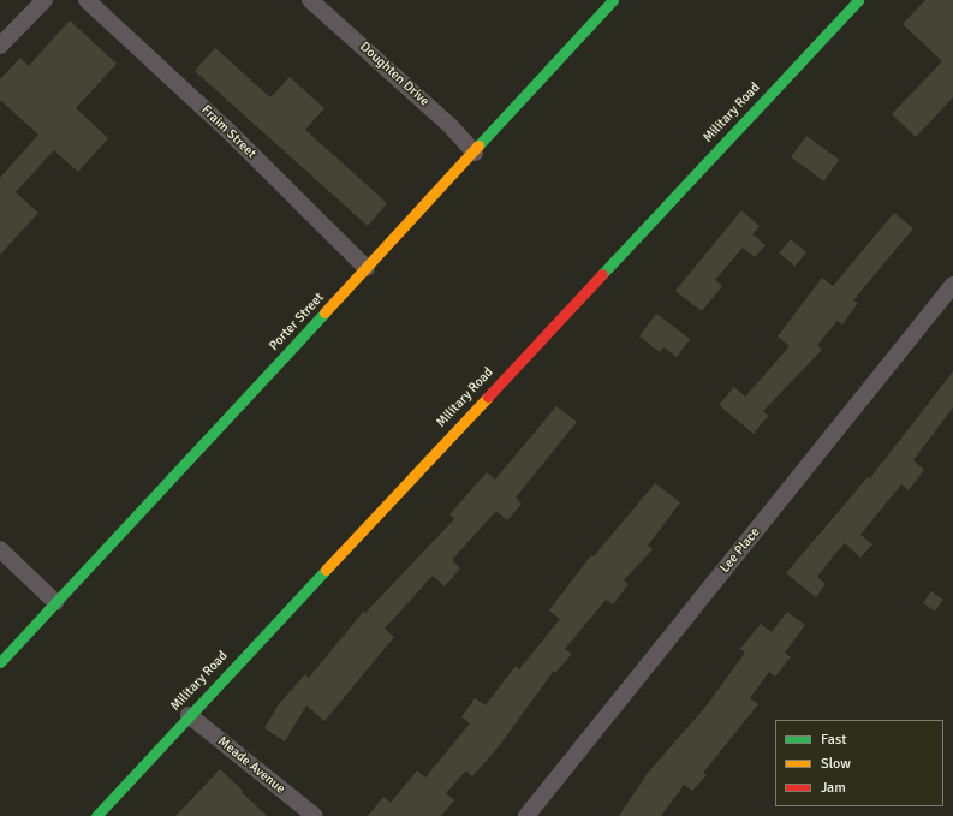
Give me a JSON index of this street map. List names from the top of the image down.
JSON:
{
  "streets": {
    "street": [
      "Doughten Drive",
      "Military Road",
      "Fraim Street",
      "Porter Street",
      "Lee Place",
      "Meade Avenue"
    ]
  },
  "crossings": [
    ["Doughten Drive", "Porter Street"],
    ["Military Road", "Meade Avenue"],
    ["Fraim Street", "Porter Street"]
  ],
  "legend": ["Fast", "Slow", "Jam"]
}
